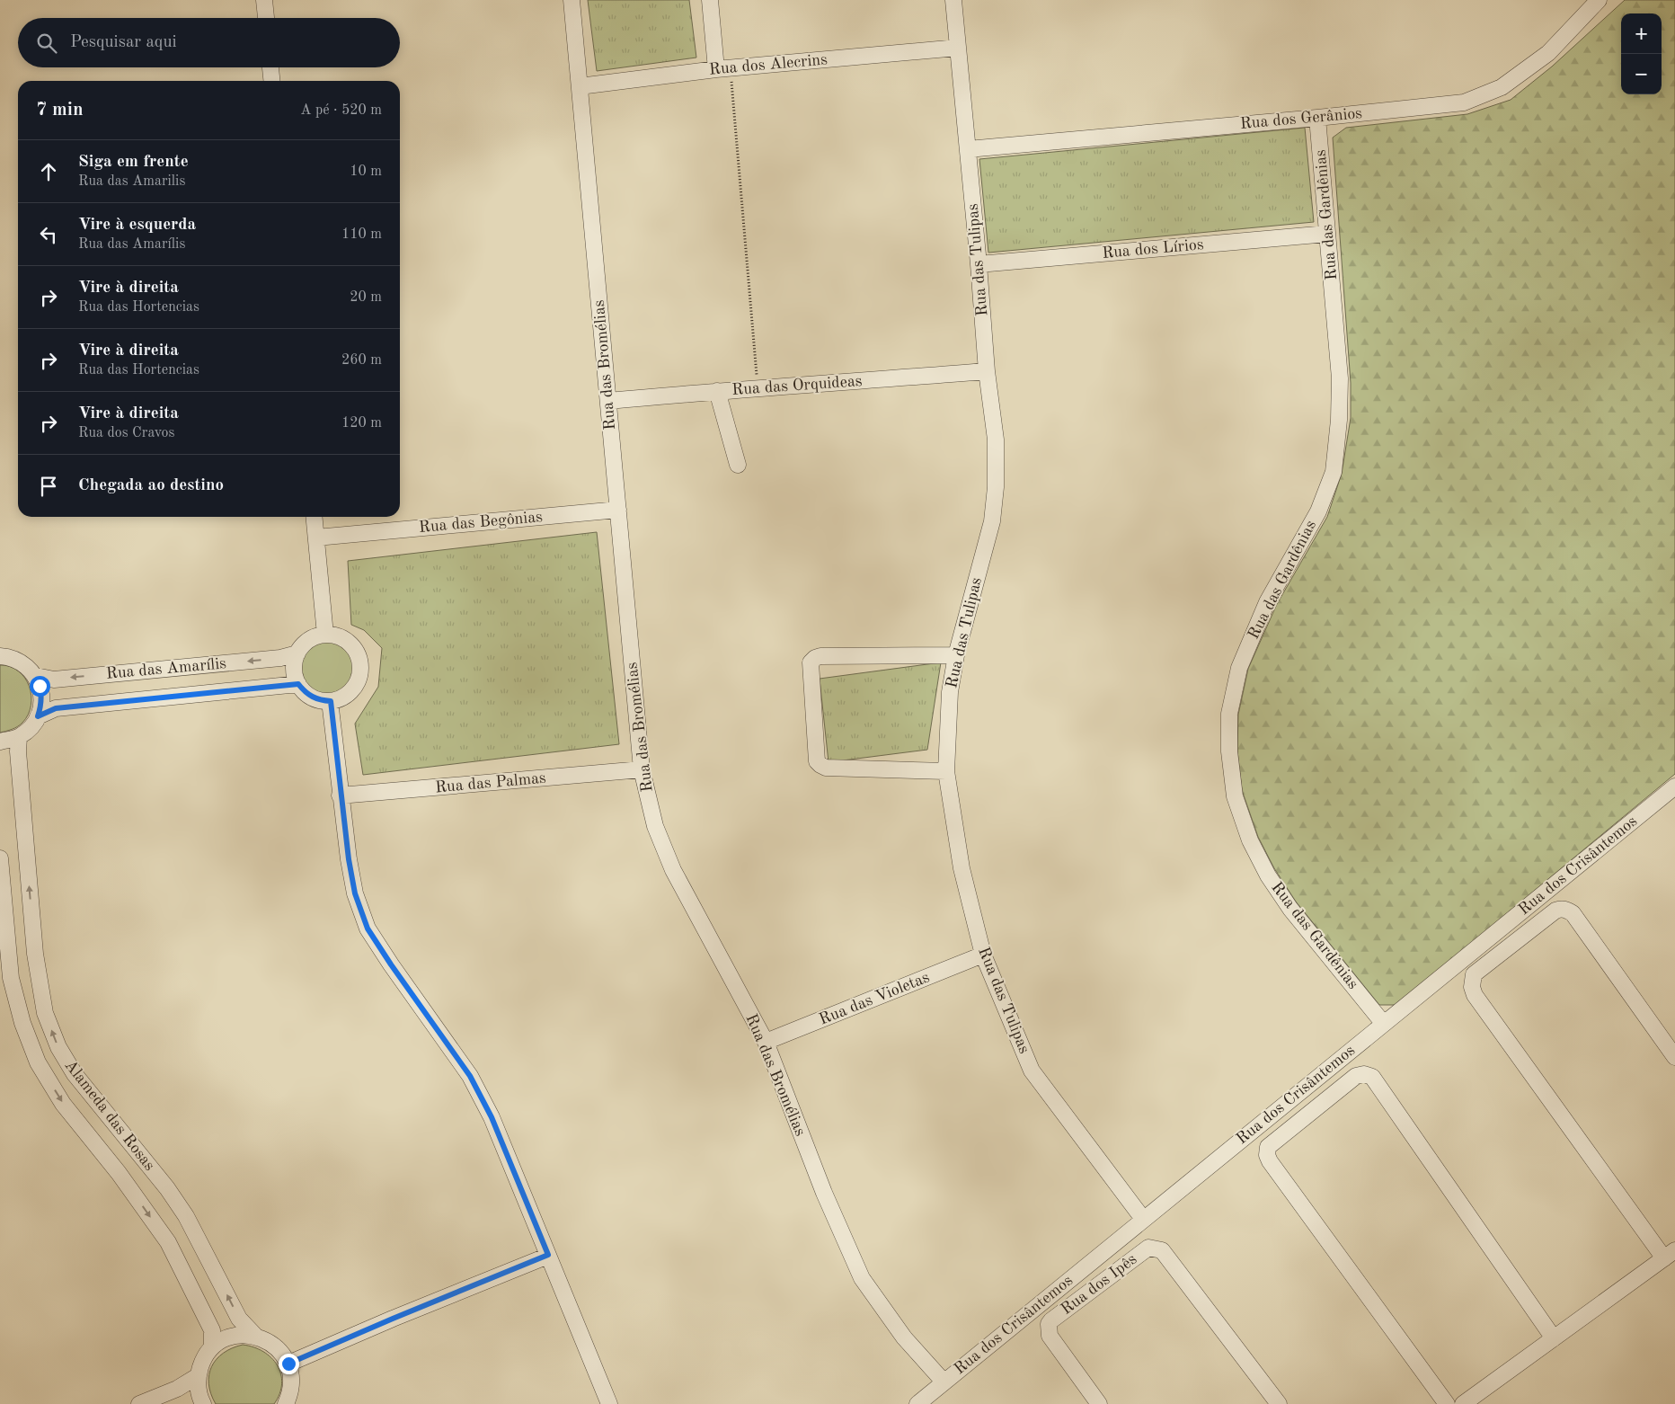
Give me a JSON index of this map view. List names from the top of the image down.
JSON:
{
  "streets": {
    "street": [
      "Rua dos Alecrins",
      "Rua dos Gerânios",
      "Rua das Gardênias",
      "Rua dos Lírios",
      "Rua das Tulipas",
      "Rua das Bromélias",
      "Rua das Orquideas",
      "Rua das Begônias",
      "Rua das Amarílis",
      "Rua das Palmas",
      "Rua dos Crisântemos",
      "Rua das Violetas",
      "Alameda das Rosas",
      "Rua dos Ipês"
    ]
  },
  "crossings": [
    ["Rua dos Alecrins", "Rua das Tulipas"],
    ["Rua dos Alecrins", "Rua das Bromélias"],
    ["Rua dos Gerânios", "Rua das Gardênias"],
    ["Rua dos Gerânios", "Rua das Tulipas"],
    ["Rua das Gardênias", "Rua dos Lírios"],
    ["Rua das Gardênias", "Rua dos Crisântemos"],
    ["Rua dos Lírios", "Rua das Tulipas"],
    ["Rua das Tulipas", "Rua das Orquideas"],
    ["Rua das Tulipas", "Rua dos Crisântemos"],
    ["Rua das Tulipas", "Rua das Violetas"],
    ["Rua das Bromélias", "Rua das Orquideas"],
    ["Rua das Bromélias", "Rua das Begônias"],
    ["Rua das Bromélias", "Rua das Palmas"],
    ["Rua das Bromélias", "Rua dos Crisântemos"],
    ["Rua das Bromélias", "Rua das Violetas"]
  ],
  "page": {
    "map_buttons": ["+", "−"],
    "search": "Pesquisar aqui",
    "heading": ["7 min", "A pé · 520 m"],
    "list": [
      ["Siga em frente", "Rua das Amarilis", "10 m"],
      ["Vire à esquerda", "Rua das Amarílis", "110 m"],
      ["Vire à direita", "Rua das Hortencias", "20 m"],
      ["Vire à direita", "Rua das Hortencias", "260 m"],
      ["Vire à direita", "Rua dos Cravos", "120 m"],
      "Chegada ao destino"
    ]
  }
}
